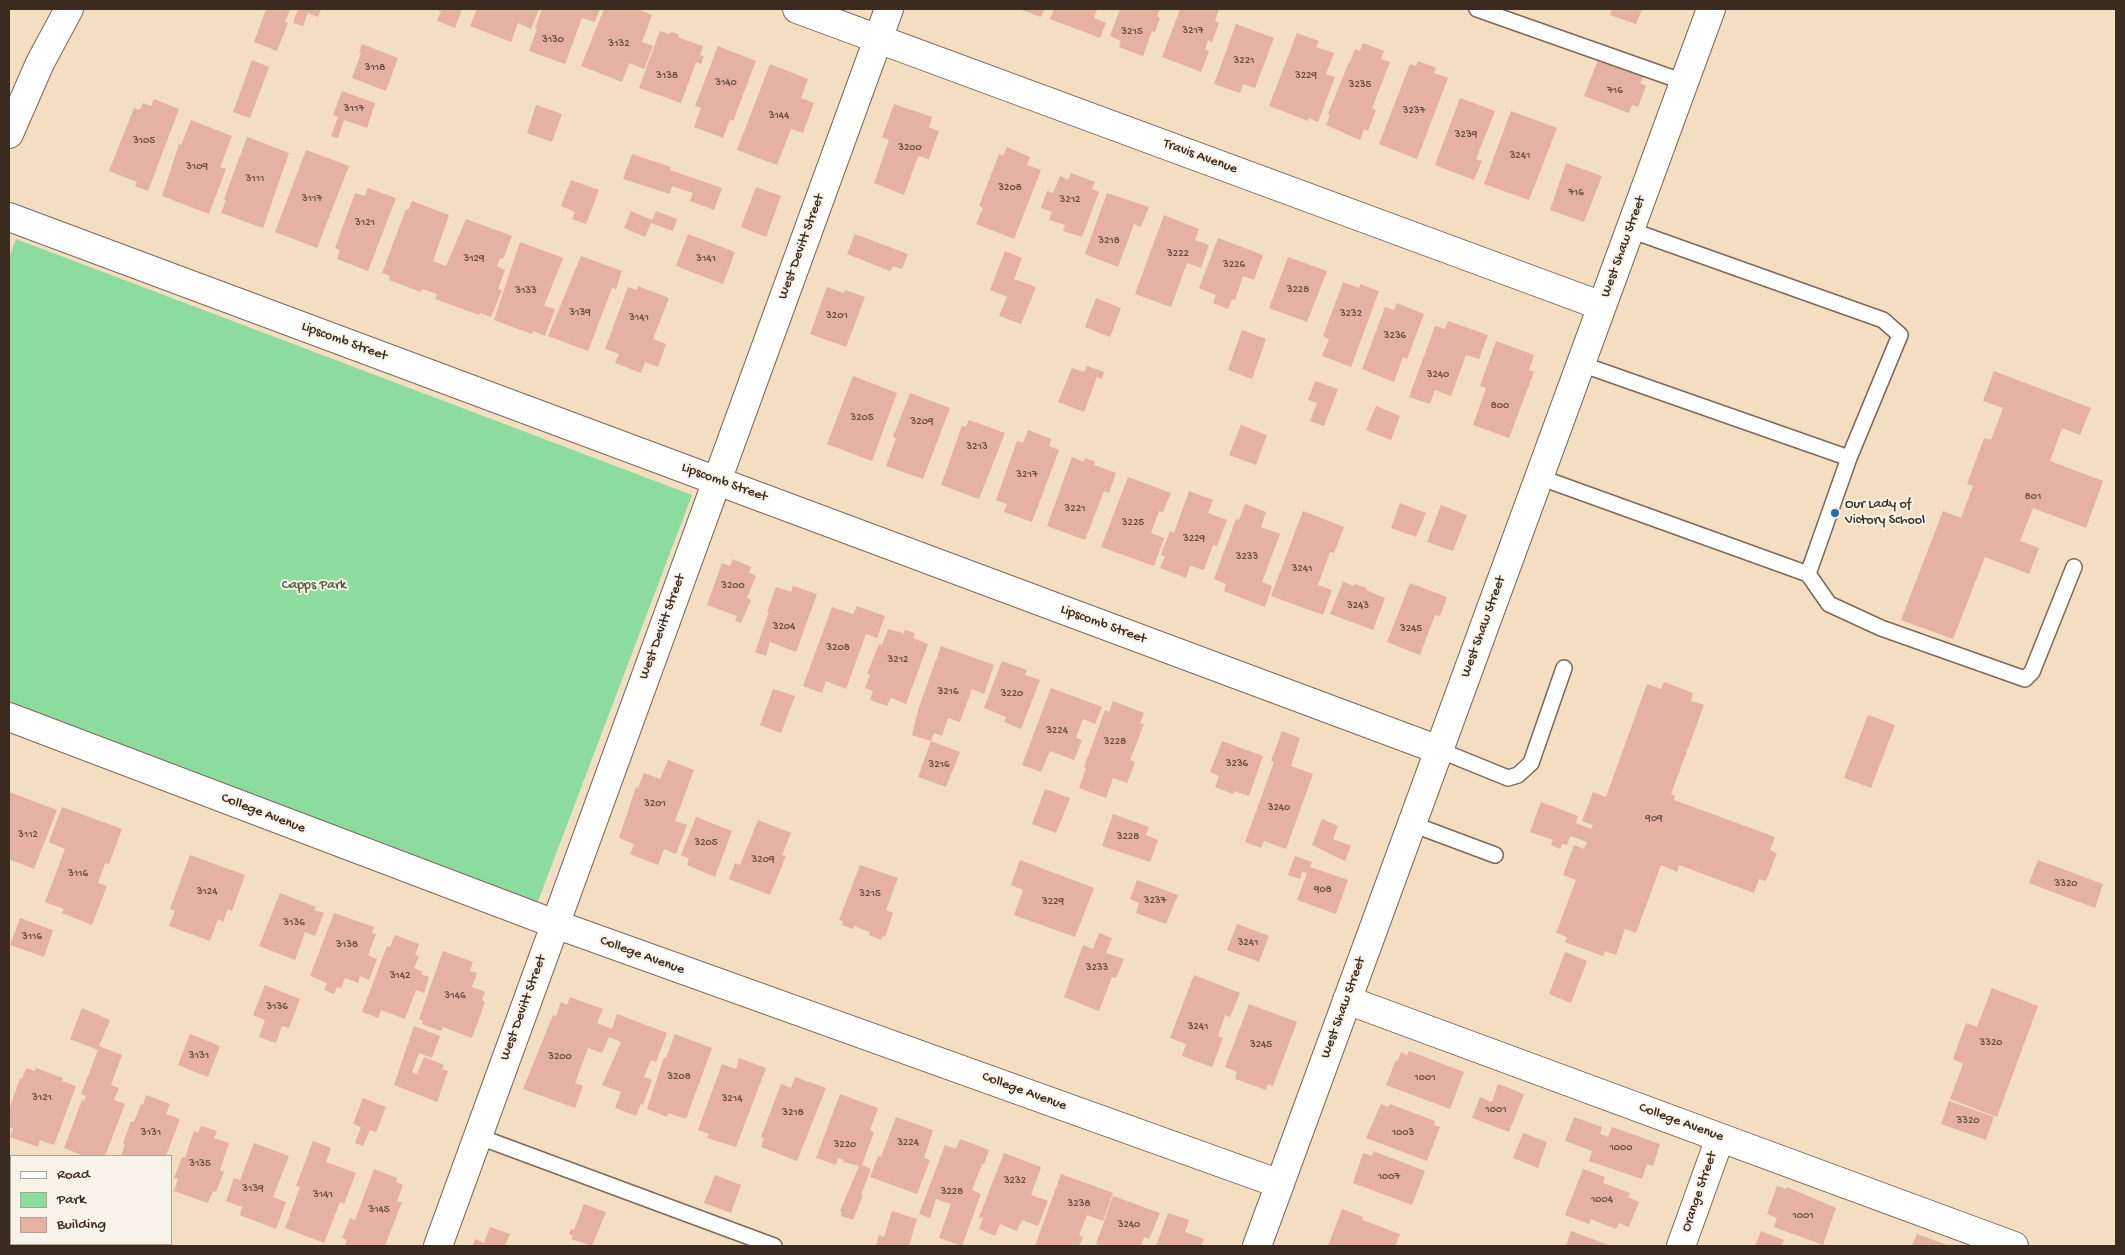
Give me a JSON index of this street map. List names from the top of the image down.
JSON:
{
  "streets": {
    "street": [
      "Travis Avenue",
      "West Devitt Street",
      "West Shaw Street",
      "Lipscomb Street",
      "College Avenue",
      "Orange Street"
    ]
  },
  "crossings": [
    ["Travis Avenue", "West Devitt Street"],
    ["Travis Avenue", "West Shaw Street"],
    ["West Devitt Street", "Lipscomb Street"],
    ["West Devitt Street", "College Avenue"],
    ["West Shaw Street", "Lipscomb Street"],
    ["West Shaw Street", "College Avenue"],
    ["College Avenue", "Orange Street"]
  ],
  "parks": ["Capps Park"],
  "places": ["Our Lady of Victory School"],
  "house_numbers": [
    "3217",
    "3215",
    "3130",
    "3132",
    "3221",
    "3118",
    "3138",
    "3229",
    "3140",
    "3235",
    "716",
    "3117",
    "3237",
    "3144",
    "3239",
    "3105",
    "3200",
    "3241",
    "3109",
    "3111",
    "3208",
    "716",
    "3117",
    "3212",
    "3121",
    "3218",
    "3222",
    "3129",
    "3141",
    "3226",
    "3228",
    "3133",
    "3139",
    "3232",
    "3201",
    "3141",
    "3236",
    "3240",
    "800",
    "3205",
    "3209",
    "3213",
    "3217",
    "801",
    "3221",
    "3225",
    "3229",
    "3233",
    "3241",
    "3200",
    "3243",
    "3204",
    "3245",
    "3208",
    "3212",
    "3216",
    "3220",
    "3224",
    "3228",
    "3236",
    "3216",
    "3201",
    "3240",
    "909",
    "3112",
    "3228",
    "3205",
    "3209",
    "3116",
    "3320",
    "908",
    "3124",
    "3215",
    "3237",
    "3229",
    "3136",
    "3116",
    "3241",
    "3138",
    "3233",
    "3142",
    "3146",
    "3136",
    "3241",
    "3320",
    "3245",
    "3131",
    "3200",
    "3208",
    "1001",
    "3121",
    "3214",
    "1001",
    "3218",
    "3320",
    "3131",
    "1003",
    "3224",
    "3220",
    "1000",
    "3135",
    "1007",
    "3232",
    "3139",
    "3228",
    "3141",
    "1004",
    "3238",
    "3145",
    "1001",
    "3240"
  ],
  "legend": ["Road", "Park", "Building"]
}
